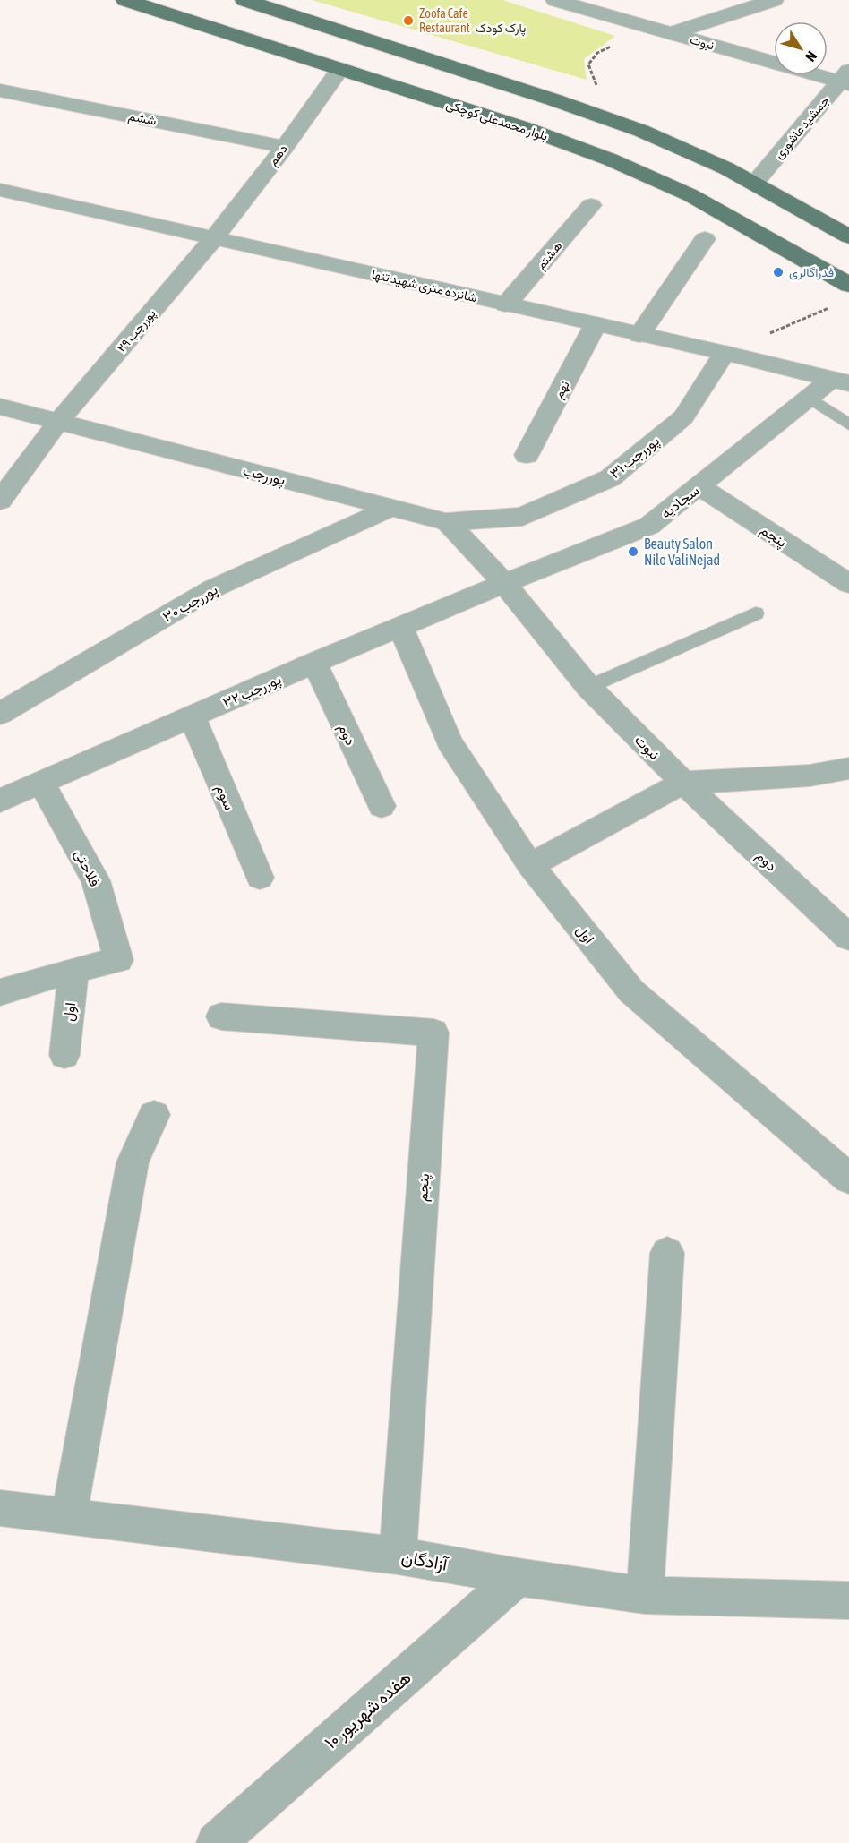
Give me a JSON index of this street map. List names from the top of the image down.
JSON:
{
  "streets": {
    "main road": ["بلوار محمدعلی کوچکی"],
    "street": [
      "نبوت",
      "ششم",
      "جمشید عاشوری",
      "دهم",
      "هشتم",
      "شانزده متری شهید تنها",
      "پوررجب ۲۹",
      "نهم",
      "پوررجب ۳۱",
      "پوررجب",
      "سجادیه",
      "پنجم",
      "پوررجب ۳۰",
      "پوررجب ۳۲",
      "دوم",
      "سوم",
      "فلاحتی",
      "اول",
      "آزادگان",
      "هفده شهریور ۱۰"
    ]
  },
  "crossings": [
    ["نبوت", "جمشید عاشوری"],
    ["نبوت", "سجادیه"],
    ["نبوت", "پوررجب ۳۲"],
    ["نبوت", "دوم"],
    ["ششم", "دهم"],
    ["بلوار محمدعلی کوچکی", "دهم"],
    ["دهم", "شانزده متری شهید تنها"],
    ["دهم", "پوررجب ۲۹"],
    ["هشتم", "شانزده متری شهید تنها"],
    ["شانزده متری شهید تنها", "پوررجب ۲۹"],
    ["شانزده متری شهید تنها", "نهم"],
    ["شانزده متری شهید تنها", "پوررجب ۳۱"],
    ["شانزده متری شهید تنها", "سجادیه"],
    ["پوررجب ۲۹", "پوررجب"],
    ["پوررجب ۳۱", "پوررجب"],
    ["پوررجب", "پوررجب ۳۰"],
    ["سجادیه", "پنجم"],
    ["سجادیه", "پوررجب ۳۲"],
    ["پنجم", "آزادگان"],
    ["پوررجب ۳۲", "دوم"],
    ["پوررجب ۳۲", "سوم"],
    ["پوررجب ۳۲", "فلاحتی"],
    ["پوررجب ۳۲", "اول"],
    ["فلاحتی", "اول"],
    ["آزادگان", "هفده شهریور ۱۰"]
  ],
  "parks": ["پارک کودک"],
  "places": ["Zoofa Cafe Restaurant", "فدراگالری", "Beauty Salon Nilo ValiNejad"],
  "north": "bottom right"
}
